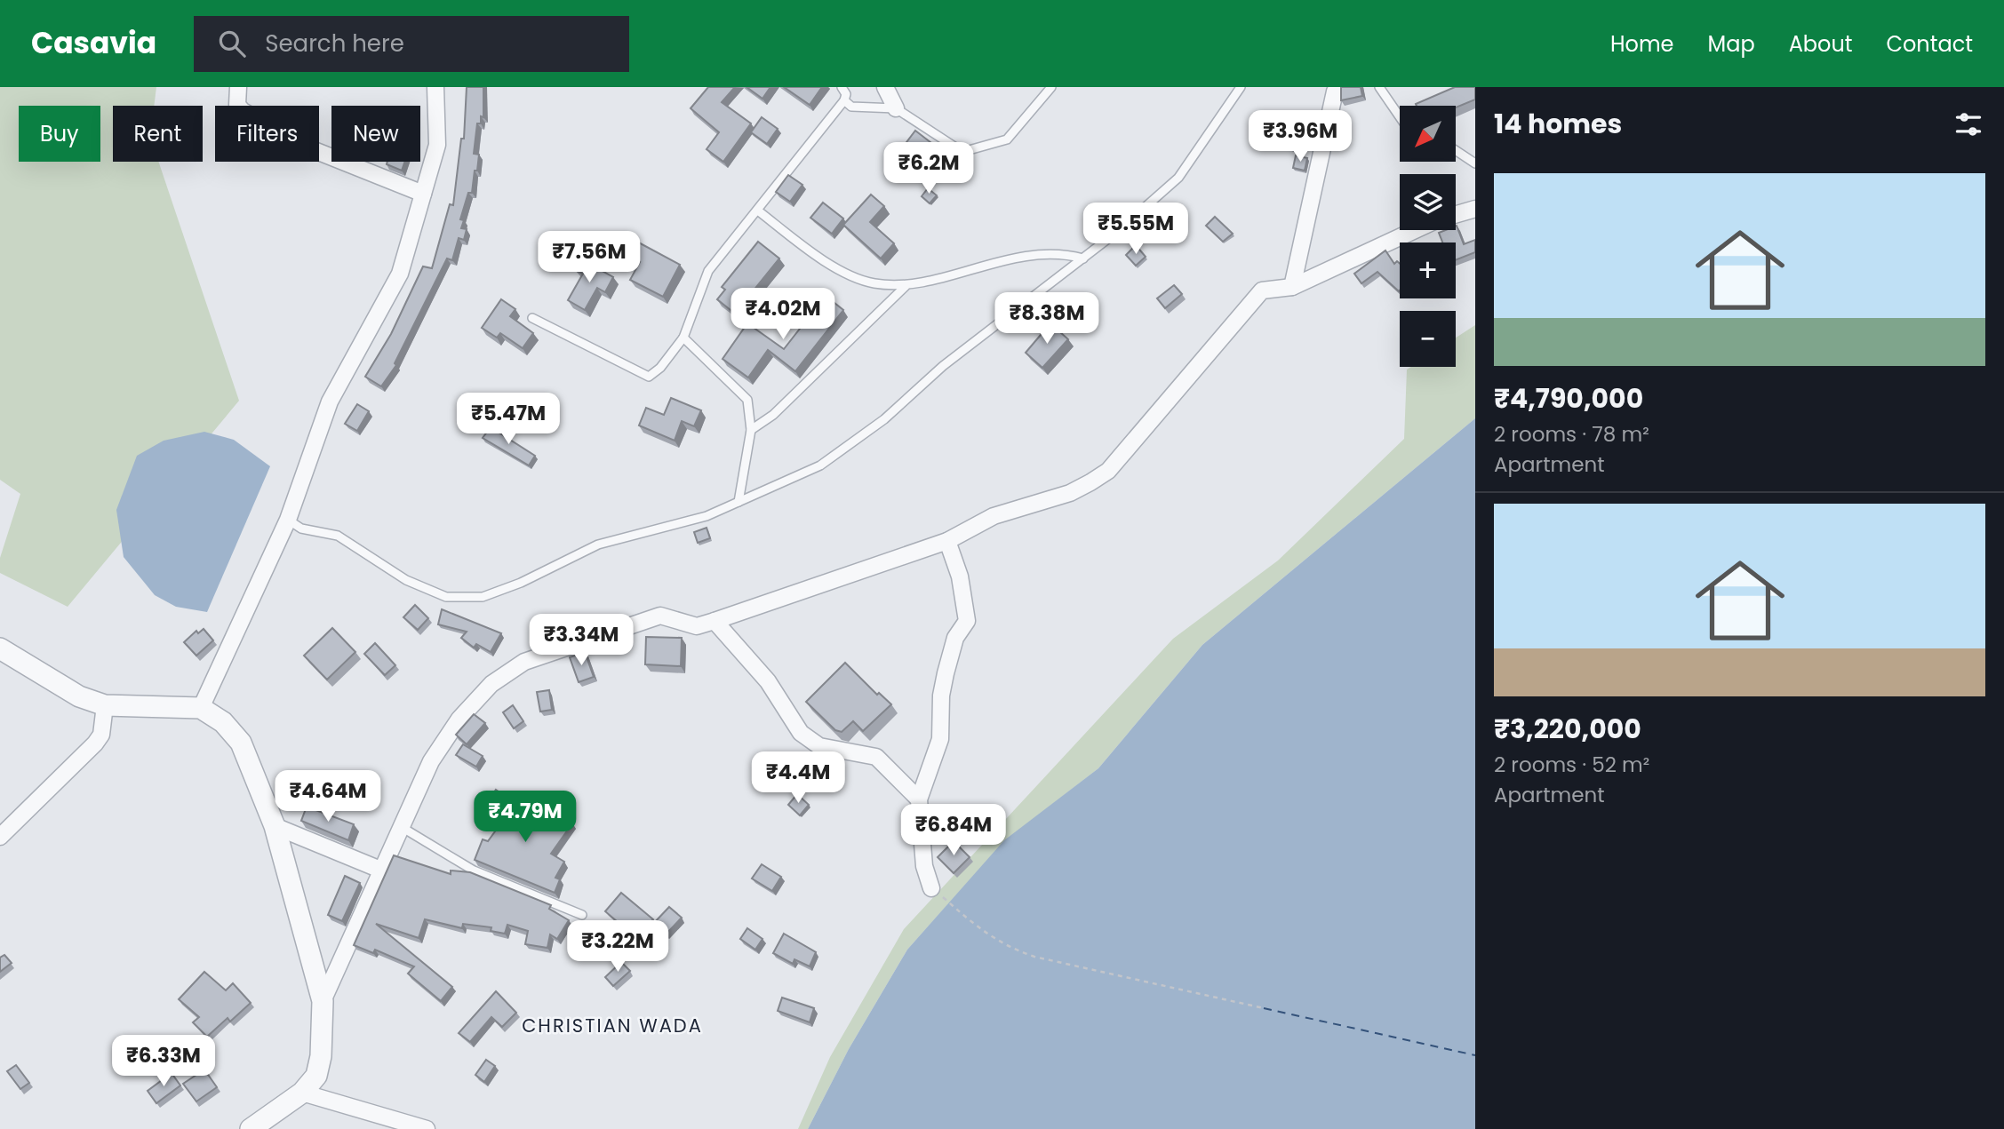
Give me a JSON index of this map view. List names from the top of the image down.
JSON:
{
  "districts": ["CHRISTIAN WADA"],
  "north": "bottom left",
  "page": {
    "header": "Casavia",
    "search": "Search here",
    "nav": [
      "Home",
      "Map",
      "About",
      "Contact"
    ],
    "heading": "14 homes",
    "map_buttons": ["+", "−"],
    "chip": [
      "Buy",
      "Rent",
      "Filters",
      "New"
    ],
    "price": [
      "₹3.96M",
      "₹6.2M",
      "₹5.55M",
      "₹7.56M",
      "₹4.02M",
      "₹8.38M",
      "₹5.47M",
      "₹3.34M",
      "₹4.4M",
      "₹4.64M",
      "₹4.79M",
      "₹6.84M",
      "₹3.22M",
      "₹6.33M"
    ],
    "list": [
      {
        "name": "₹4,790,000",
        "note": "2 rooms · 78 m² · Apartment"
      },
      {
        "name": "₹3,220,000",
        "note": "2 rooms · 52 m² · Apartment"
      }
    ]
  }
}
